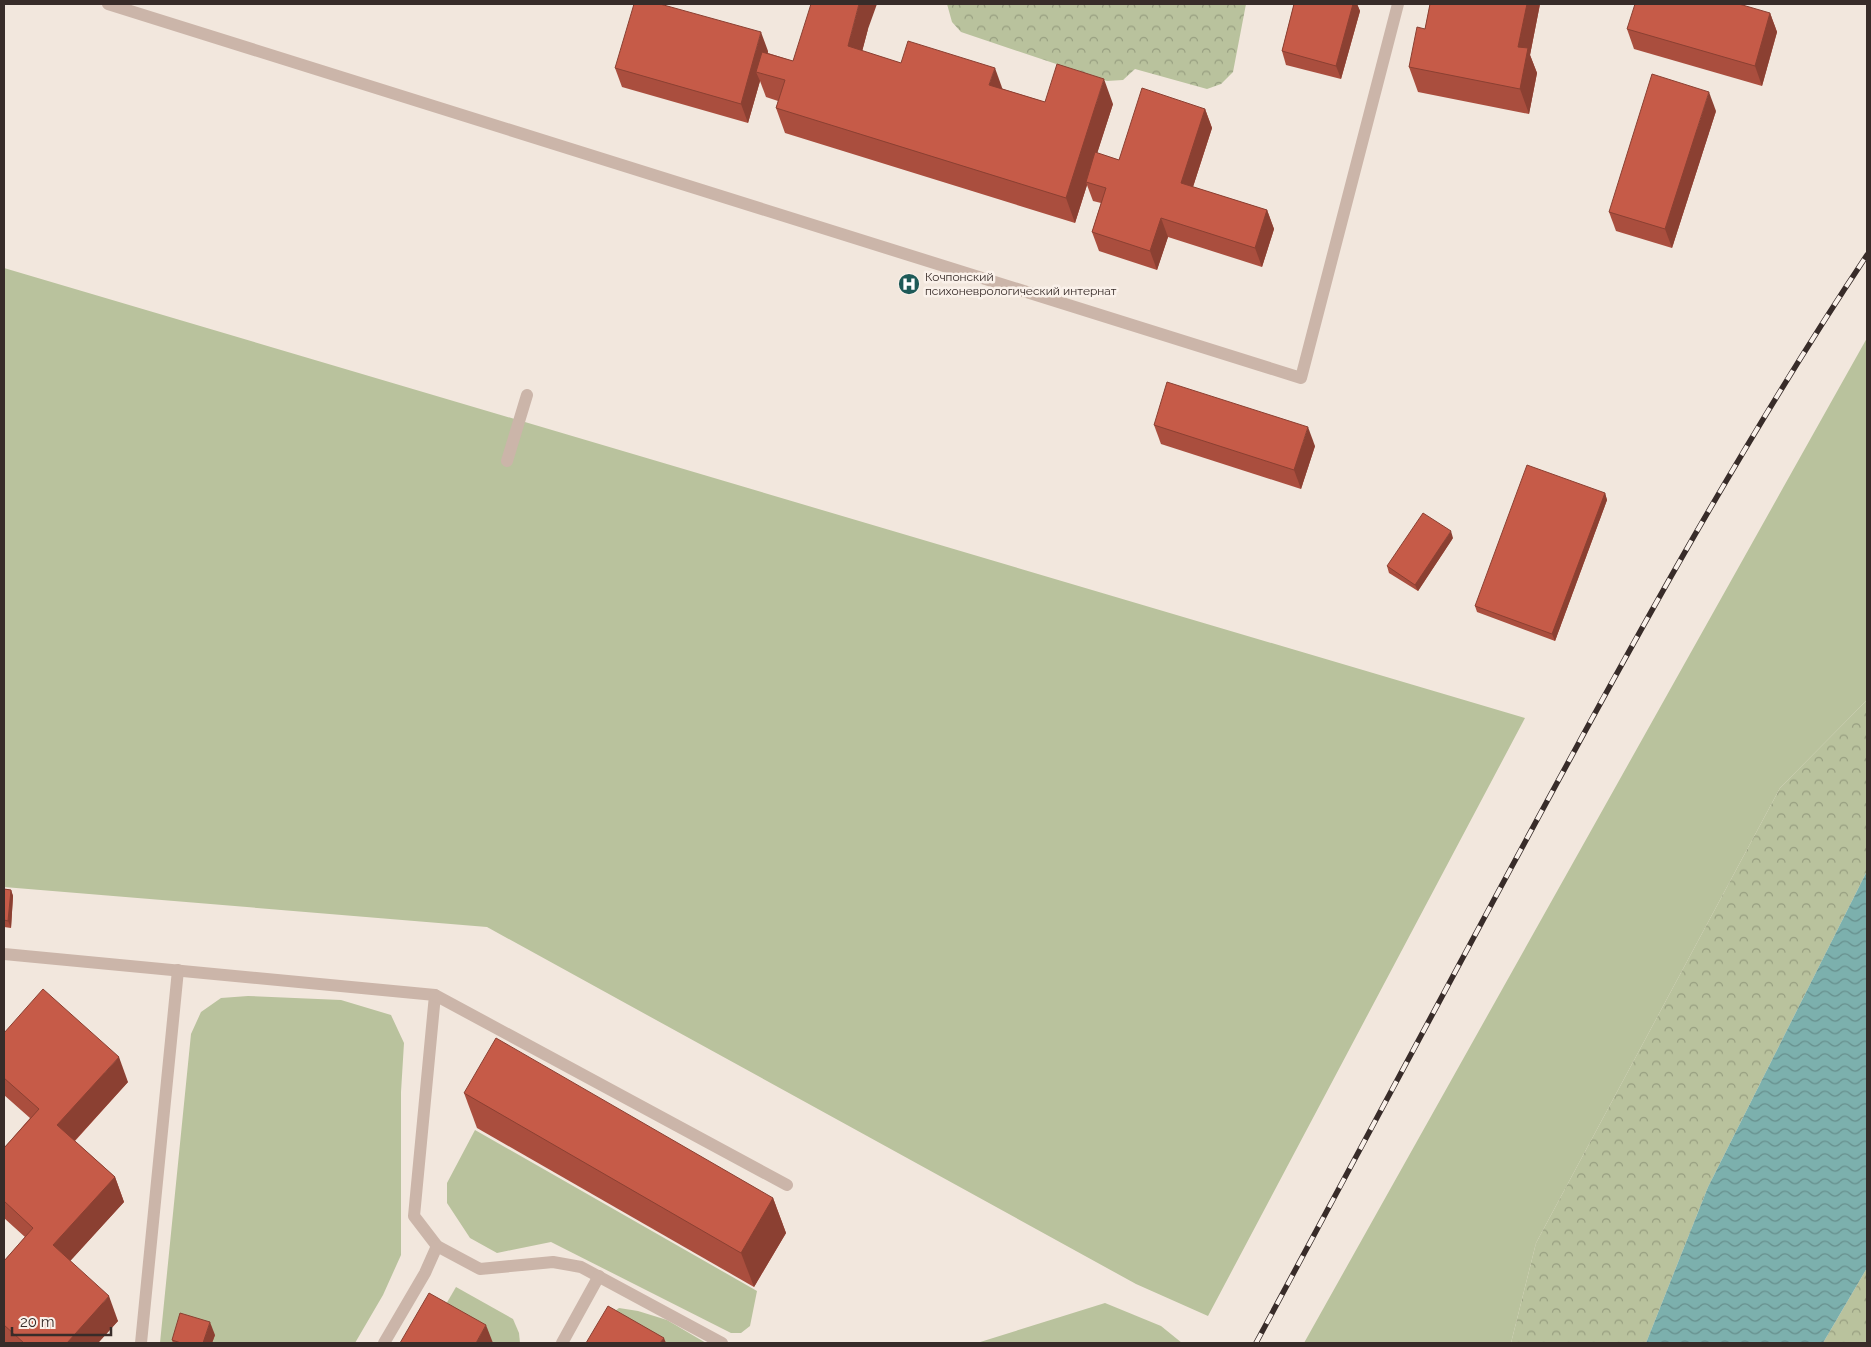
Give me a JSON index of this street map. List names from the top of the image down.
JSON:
{
  "places": {
    "hospital": ["Кочпонский психоневрологический интернат"]
  },
  "scale_bar": "20 m"
}
